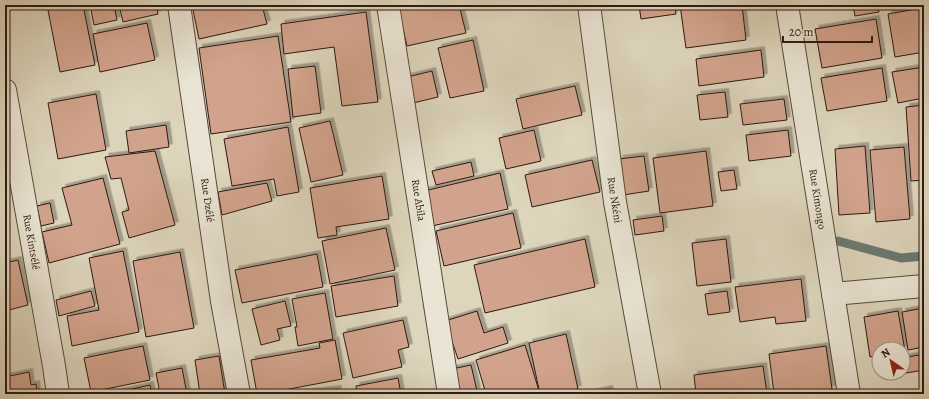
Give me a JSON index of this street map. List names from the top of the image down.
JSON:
{
  "streets": {
    "street": [
      "Rue Kimongo",
      "Rue Dzélé",
      "Rue Abila",
      "Rue Nkéni",
      "Rue Kintsélé"
    ]
  },
  "scale_bar": "20 m",
  "north": "top left"
}
